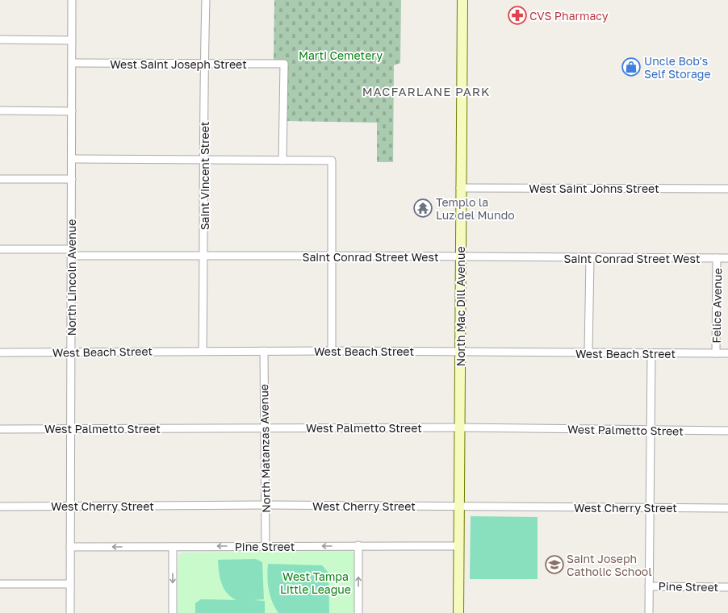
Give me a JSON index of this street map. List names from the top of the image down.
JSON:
{
  "streets": {
    "street": [
      "West Saint Joseph Street",
      "Saint Vincent Street",
      "West Saint Johns Street",
      "Saint Conrad Street West",
      "North Lincoln Avenue",
      "Felice Avenue",
      "North Mac Dill Avenue",
      "West Beach Street",
      "West Palmetto Street",
      "North Matanzas Avenue",
      "West Cherry Street",
      "Pine Street"
    ]
  },
  "crossings": [
    ["West Saint Joseph Street", "Saint Vincent Street"],
    ["West Saint Joseph Street", "North Lincoln Avenue"],
    ["Saint Vincent Street", "Saint Conrad Street West"],
    ["Saint Vincent Street", "West Beach Street"],
    ["West Saint Johns Street", "North Mac Dill Avenue"],
    ["Saint Conrad Street West", "North Lincoln Avenue"],
    ["Saint Conrad Street West", "Felice Avenue"],
    ["Saint Conrad Street West", "North Mac Dill Avenue"],
    ["North Lincoln Avenue", "West Beach Street"],
    ["North Lincoln Avenue", "West Palmetto Street"],
    ["North Lincoln Avenue", "West Cherry Street"],
    ["North Lincoln Avenue", "Pine Street"],
    ["Felice Avenue", "West Beach Street"],
    ["North Mac Dill Avenue", "West Beach Street"],
    ["North Mac Dill Avenue", "West Palmetto Street"],
    ["North Mac Dill Avenue", "West Cherry Street"],
    ["North Mac Dill Avenue", "Pine Street"],
    ["West Beach Street", "North Matanzas Avenue"],
    ["West Palmetto Street", "North Matanzas Avenue"],
    ["North Matanzas Avenue", "West Cherry Street"],
    ["North Matanzas Avenue", "Pine Street"]
  ],
  "one_way": ["Pine Street"],
  "districts": ["MACFARLANE PARK"],
  "parks": ["Marti Cemetery", "West Tampa Little League"],
  "places": {
    "pharmacy": ["CVS Pharmacy"],
    "shop": ["Uncle Bob's Self Storage"],
    "temple": ["Templo la Luz del Mundo"],
    "school or university": ["Saint Joseph Catholic School"]
  }
}
